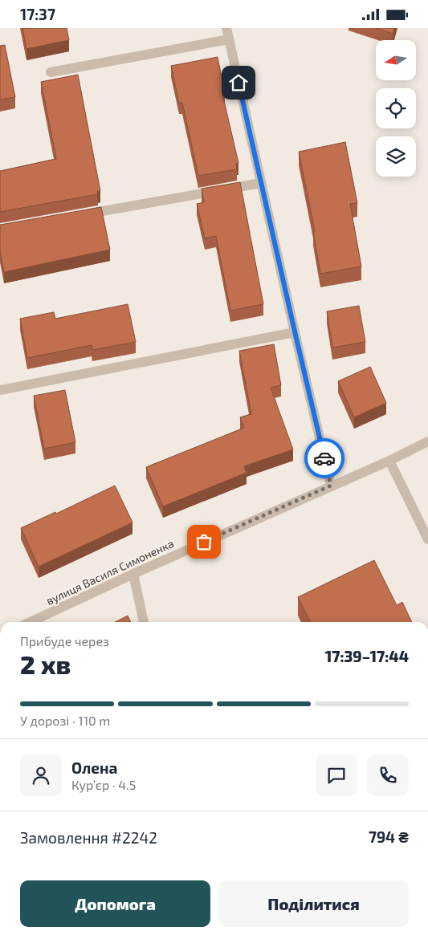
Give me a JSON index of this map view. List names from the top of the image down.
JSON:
{
  "streets": {
    "street": ["вулиця Василя Симоненка"]
  },
  "north": "left",
  "page": {
    "status": "17:37",
    "heading": ["2 хв", "Прибуде через", "17:39–17:44"],
    "panel": [
      "Олена",
      "Кур’єр · 4.5",
      "Замовлення #2242",
      "794 ₴"
    ],
    "bar": "У дорозі · 110 m",
    "buttons": ["Допомога", "Поділитися"]
  }
}
